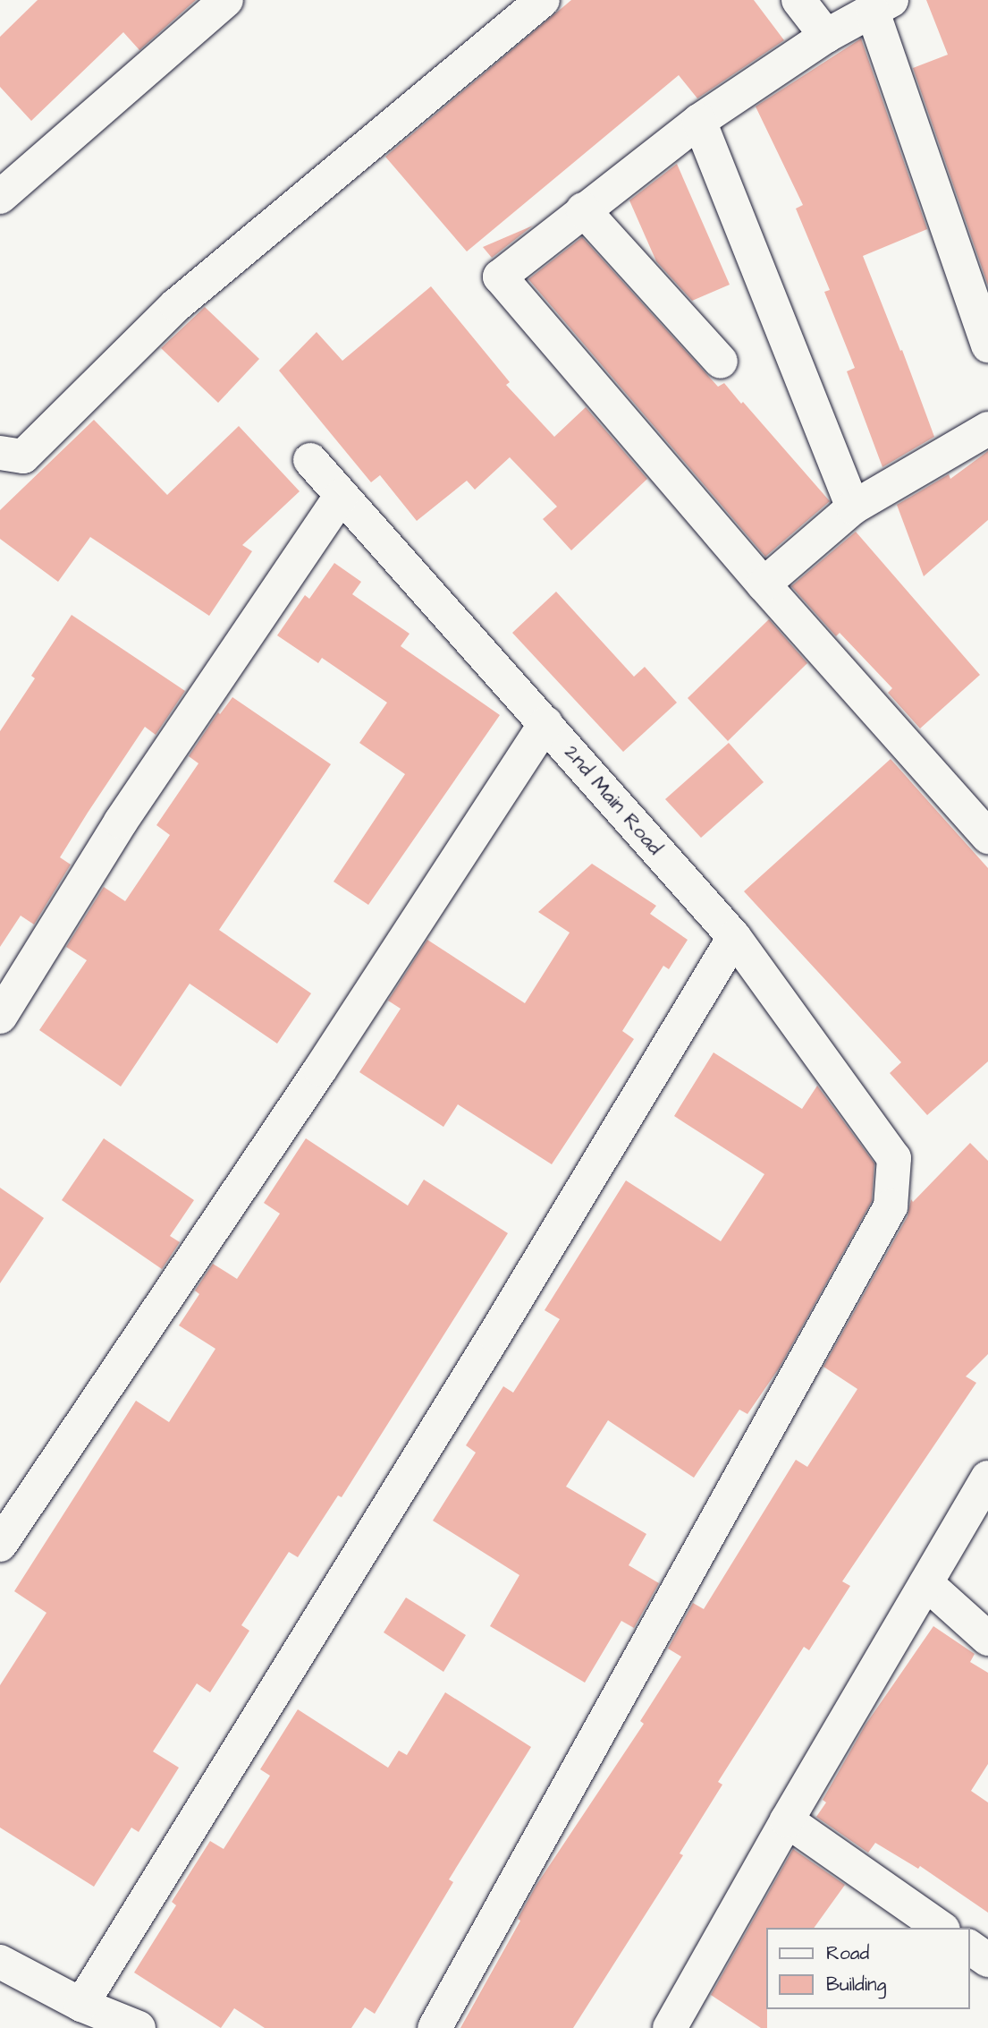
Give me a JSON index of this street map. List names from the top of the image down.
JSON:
{
  "streets": {
    "street": ["2nd Main Road"]
  },
  "legend": ["Road", "Building"]
}
